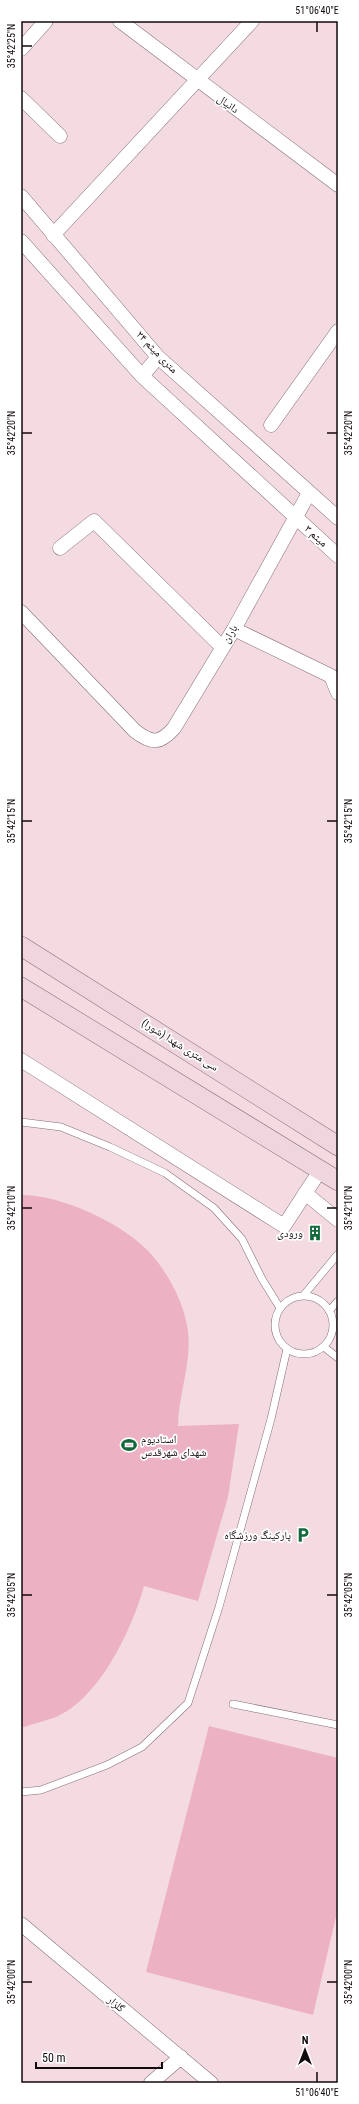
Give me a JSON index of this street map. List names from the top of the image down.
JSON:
{
  "streets": {
    "main road": ["سی متری شهدا (شورا)"],
    "street": [
      "دانیال",
      "۲۴ متری میثم",
      "میثم ۳",
      "باران",
      "گلزار"
    ]
  },
  "crossings": [
    ["۲۴ متری میثم", "باران"],
    ["میثم ۳", "باران"]
  ],
  "places": {
    "building": ["ورودی"],
    "sports": ["استادیوم شهدای شهرقدس"],
    "parking": ["پارکینگ ورزشگاه"]
  },
  "scale_bar": "50 m",
  "north": "top",
  "coordinates": [
    "51°06'40\"E",
    "35°42'25\"N",
    "35°42'20\"N",
    "35°42'15\"N",
    "35°42'10\"N",
    "35°42'05\"N",
    "35°42'00\"N"
  ]
}
